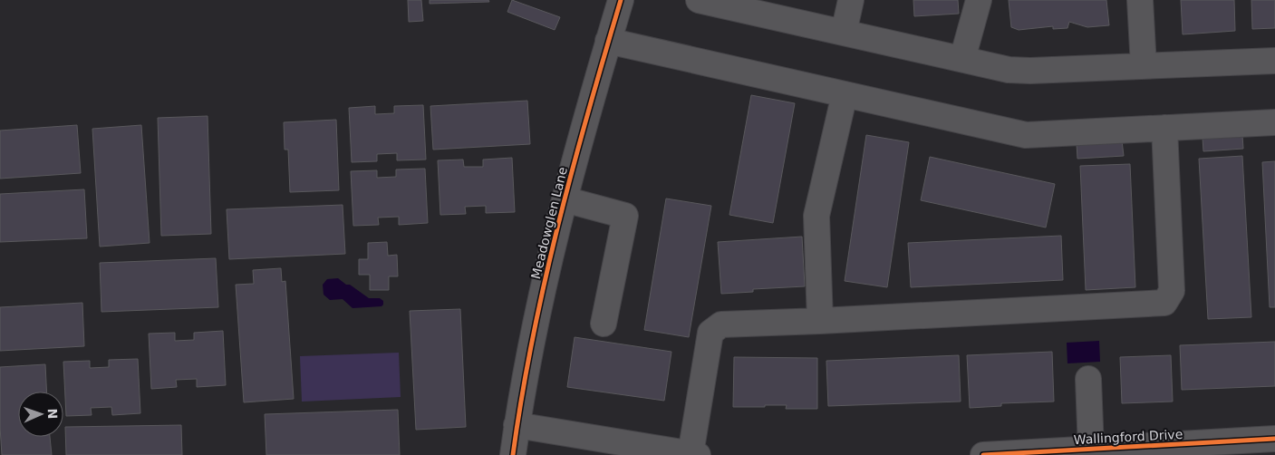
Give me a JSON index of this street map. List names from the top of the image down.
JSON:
{
  "streets": {
    "street": ["Meadowglen Lane", "Wallingford Drive"]
  },
  "north": "right"
}
